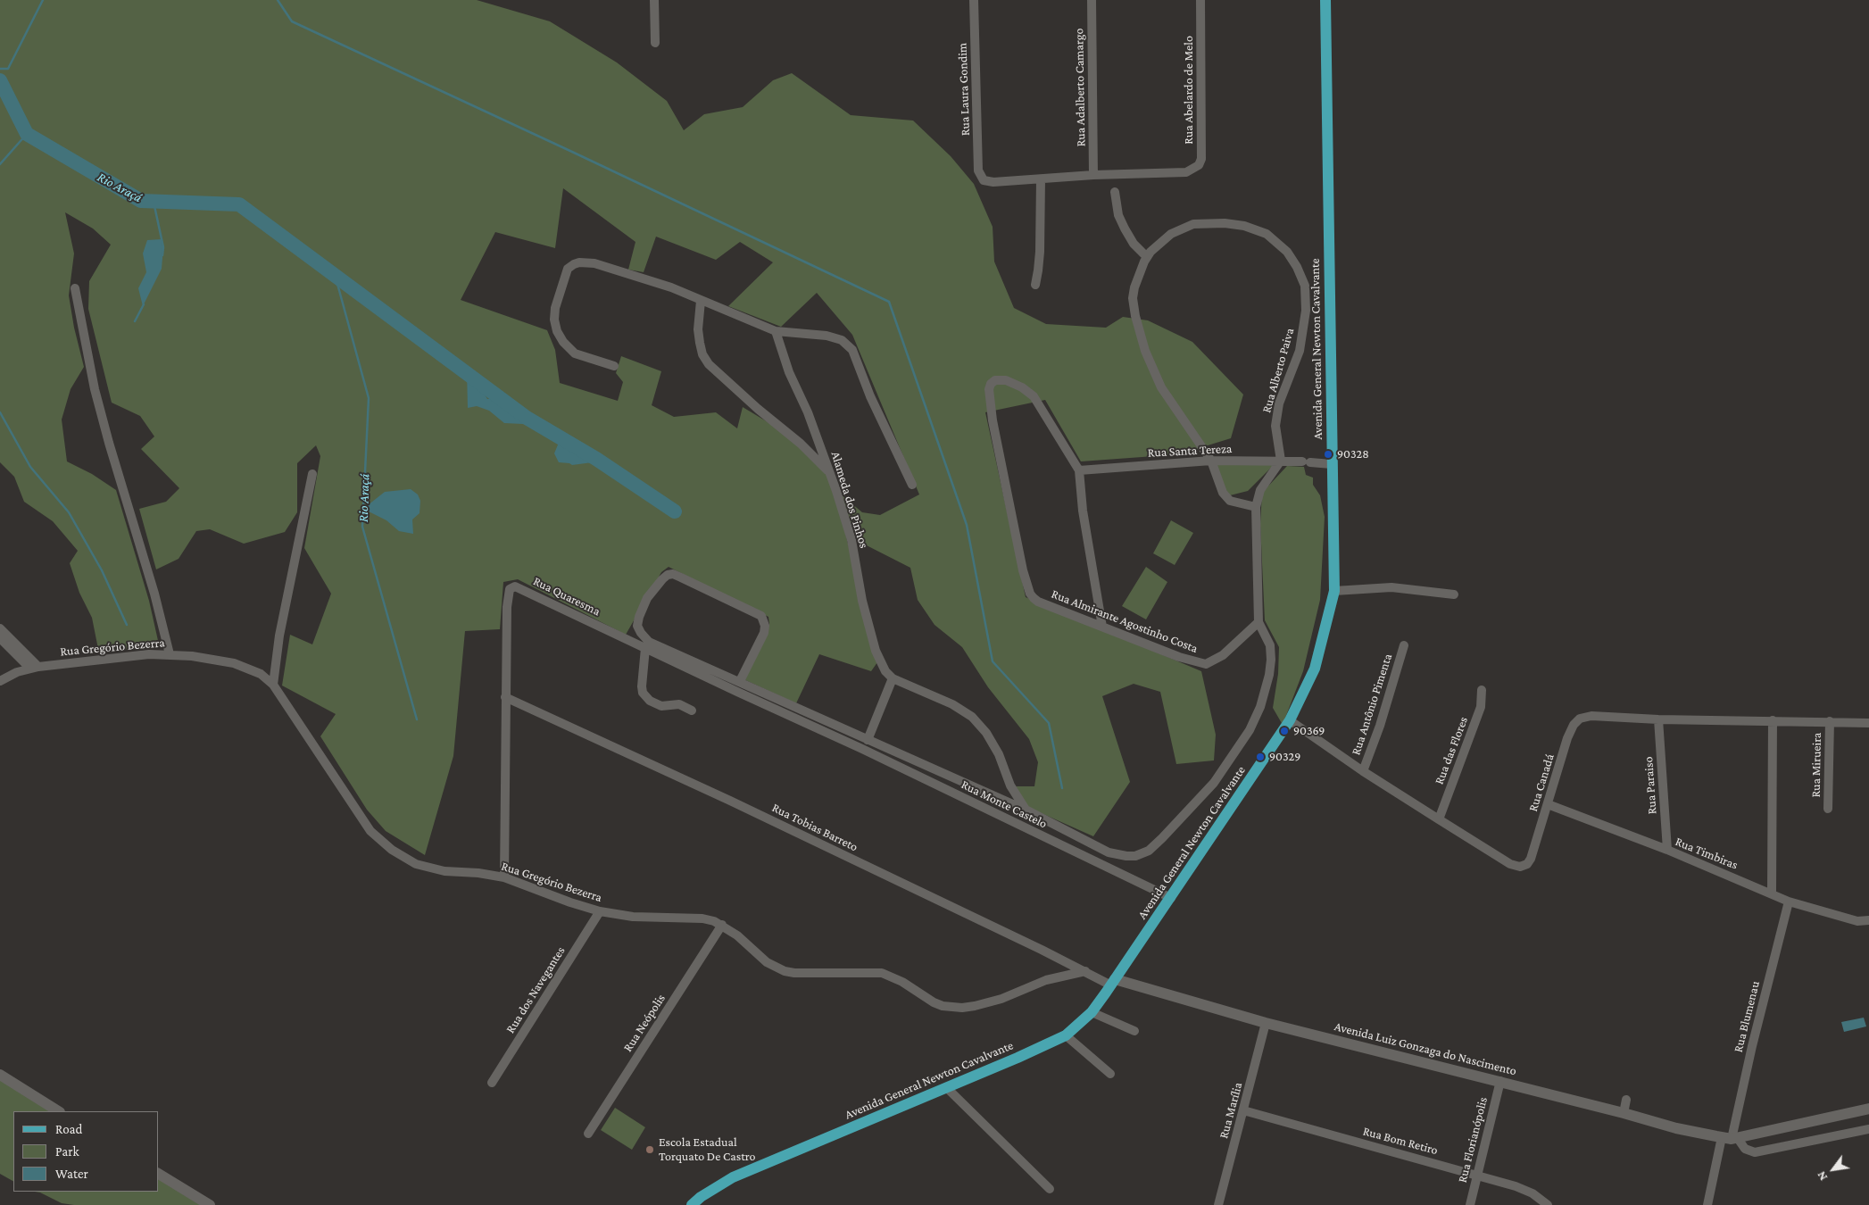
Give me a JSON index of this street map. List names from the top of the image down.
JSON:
{
  "streets": {
    "main road": ["Avenida General Newton Cavalvante", "Avenida Luiz Gonzaga do Nascimento"],
    "street": [
      "Rua Adalberto Camargo",
      "Rua Laura Gondim",
      "Rua Abelardo de Melo",
      "Rua Alberto Paiva",
      "Rua Santa Tereza",
      "Alameda dos Pinhos",
      "Rua Quaresma",
      "Rua Almirante Agostinho Costa",
      "Rua Gregório Bezerra",
      "Rua Antônio Pimenta",
      "Rua das Flores",
      "Rua Mirueira",
      "Rua Canadá",
      "Rua Paraiso",
      "Rua Monte Castelo",
      "Rua Tobias Barreto",
      "Rua Timbiras",
      "Rua dos Navegantes",
      "Rua Blumenau",
      "Rua Neópolis",
      "Rua Marília",
      "Rua Florianópolis",
      "Rua Bom Retiro"
    ]
  },
  "crossings": [
    ["Rua Adalberto Camargo", "Rua Abelardo de Melo"],
    ["Avenida General Newton Cavalvante", "Rua Santa Tereza"],
    ["Avenida General Newton Cavalvante", "Rua Canadá"],
    ["Avenida General Newton Cavalvante", "Rua Monte Castelo"],
    ["Avenida General Newton Cavalvante", "Rua Tobias Barreto"],
    ["Avenida General Newton Cavalvante", "Avenida Luiz Gonzaga do Nascimento"],
    ["Rua Alberto Paiva", "Rua Santa Tereza"],
    ["Rua Santa Tereza", "Rua Almirante Agostinho Costa"],
    ["Rua Quaresma", "Rua Gregório Bezerra"],
    ["Rua Quaresma", "Rua Monte Castelo"],
    ["Rua Quaresma", "Rua Tobias Barreto"],
    ["Rua Gregório Bezerra", "Rua Tobias Barreto"],
    ["Rua Gregório Bezerra", "Rua dos Navegantes"],
    ["Rua Gregório Bezerra", "Rua Neópolis"],
    ["Rua Antônio Pimenta", "Rua Canadá"],
    ["Rua das Flores", "Rua Canadá"],
    ["Rua Mirueira", "Rua Canadá"],
    ["Rua Canadá", "Rua Paraiso"],
    ["Rua Canadá", "Rua Timbiras"],
    ["Rua Paraiso", "Rua Timbiras"],
    ["Rua Tobias Barreto", "Avenida Luiz Gonzaga do Nascimento"],
    ["Rua Timbiras", "Rua Blumenau"],
    ["Rua Blumenau", "Avenida Luiz Gonzaga do Nascimento"],
    ["Avenida Luiz Gonzaga do Nascimento", "Rua Marília"],
    ["Avenida Luiz Gonzaga do Nascimento", "Rua Florianópolis"],
    ["Rua Marília", "Rua Bom Retiro"],
    ["Rua Florianópolis", "Rua Bom Retiro"]
  ],
  "water": ["Rio Araçá"],
  "places": [
    "90328",
    "90369",
    "90329",
    "Escola Estadual Torquato De Castro"
  ],
  "legend": ["Road", "Park", "Water"],
  "north": "bottom left"
}
